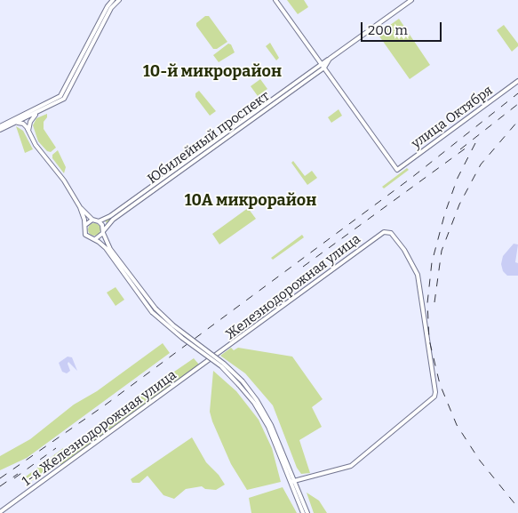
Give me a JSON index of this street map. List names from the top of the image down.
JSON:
{
  "streets": {
    "street": [
      "улица Октября",
      "Юбилейный проспект",
      "Железнодорожная улица",
      "1-я Железнодорожная улица"
    ]
  },
  "crossings": [
    ["улица Октября", "Юбилейный проспект"],
    ["Железнодорожная улица", "1-я Железнодорожная улица"]
  ],
  "districts": ["10-й микрорайон", "10А микрорайон"],
  "scale_bar": "200 m"
}
